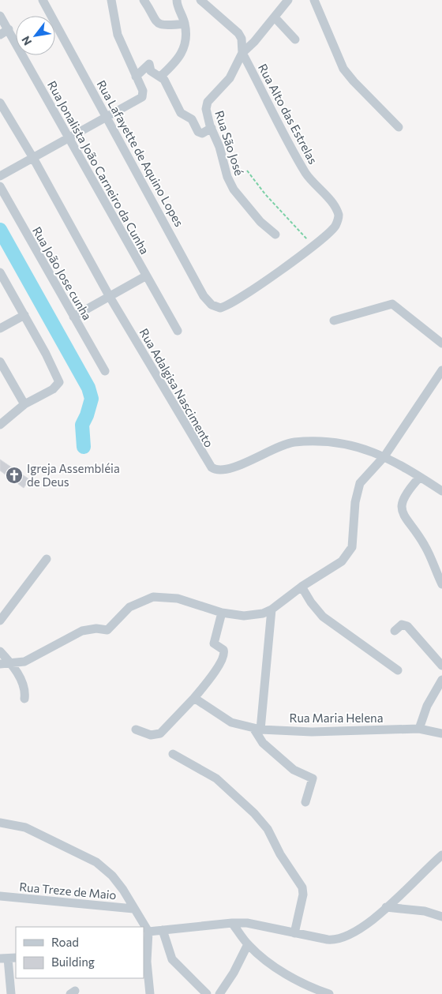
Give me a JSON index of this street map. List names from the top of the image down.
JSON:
{
  "streets": {
    "street": [
      "Rua Alto das Estrelas",
      "Rua São José",
      "Rua Lafayette de Aquino Lopes",
      "Rua Jonalista João Carneiro da Cunha",
      "Rua João Jose cunha",
      "Rua Adalgisa Nascimento",
      "Rua Maria Helena",
      "Rua Treze de Maio"
    ]
  },
  "crossings": [
    ["Rua Alto das Estrelas", "Rua São José"],
    ["Rua Alto das Estrelas", "Rua Lafayette de Aquino Lopes"]
  ],
  "places": {
    "church": ["Igreja Assembléia de Deus"]
  },
  "legend": ["Road", "Building"],
  "north": "bottom left"
}
